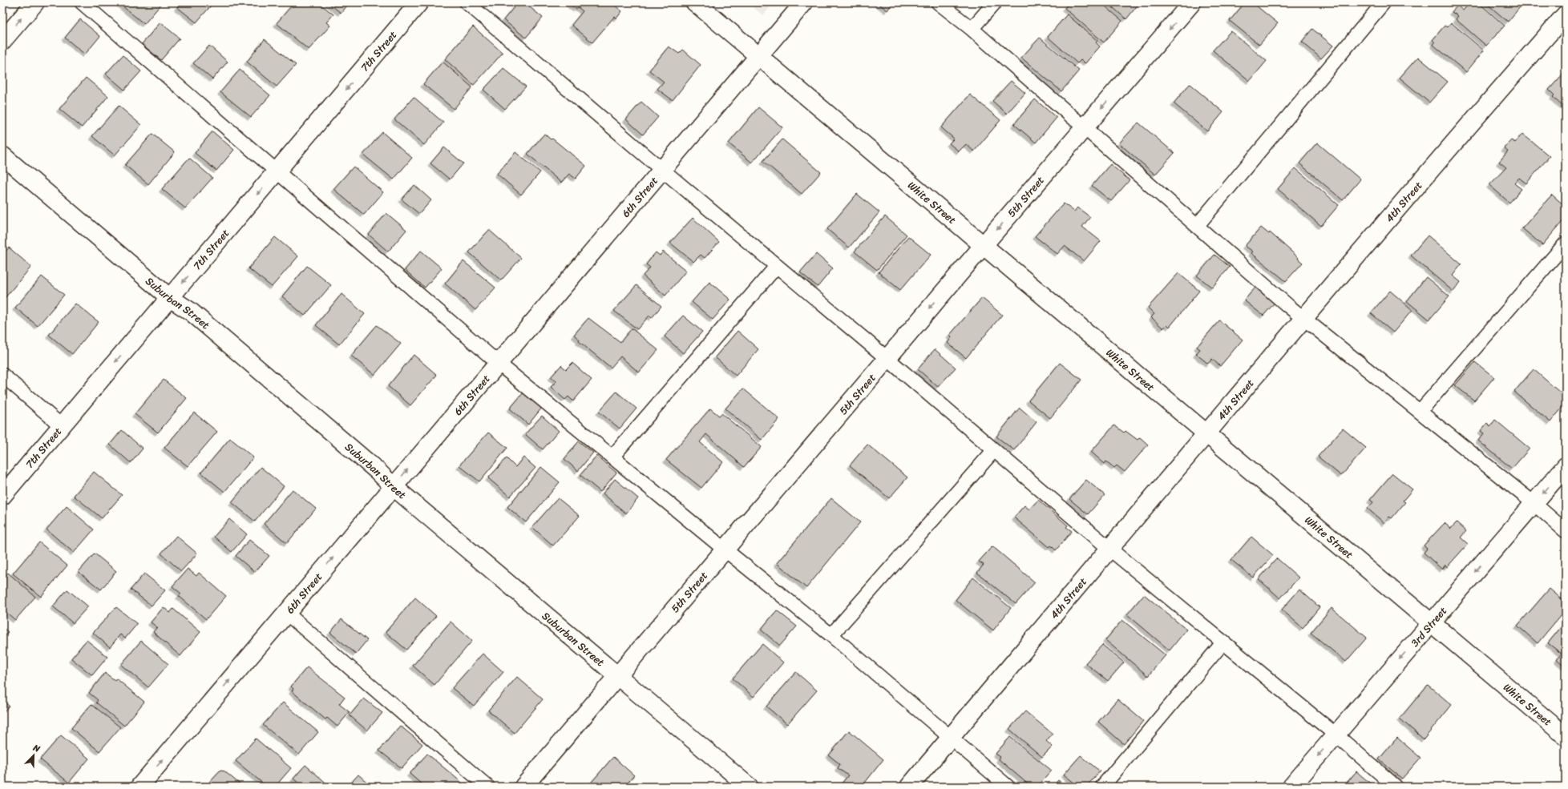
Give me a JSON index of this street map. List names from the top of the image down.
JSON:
{
  "streets": {
    "street": [
      "7th Street",
      "6th Street",
      "5th Street",
      "4th Street",
      "White Street",
      "Suburban Street",
      "3rd Street"
    ]
  },
  "crossings": [
    ["7th Street", "Suburban Street"],
    ["6th Street", "White Street"],
    ["6th Street", "Suburban Street"],
    ["5th Street", "White Street"],
    ["5th Street", "Suburban Street"],
    ["4th Street", "White Street"],
    ["White Street", "3rd Street"]
  ],
  "one_way": [
    "7th Street",
    "6th Street",
    "5th Street",
    "3rd Street"
  ],
  "north": "top right"
}
